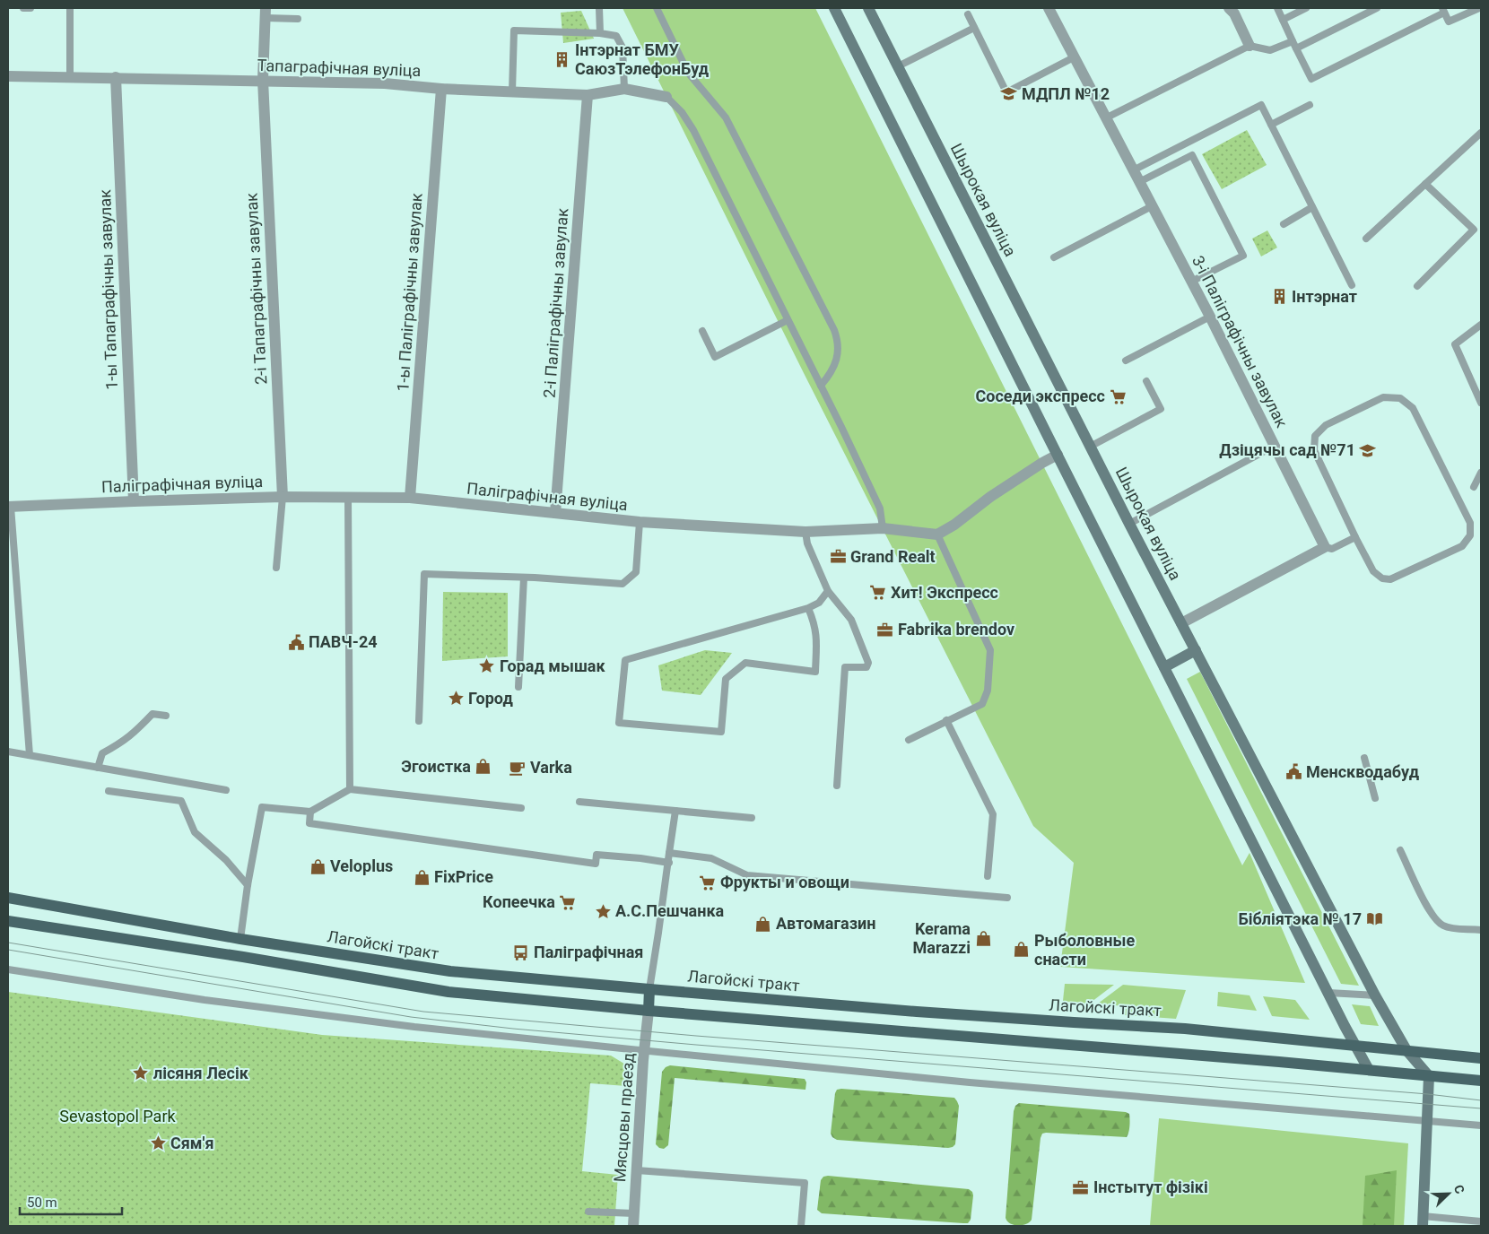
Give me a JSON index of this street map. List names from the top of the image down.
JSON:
{
  "streets": {
    "main road": ["Шырокая вуліца", "Лагойскі тракт"],
    "street": [
      "Тапаграфічная вуліца",
      "2-і Тапаграфічны завулак",
      "1-ы Тапаграфічны завулак",
      "1-ы Паліграфічны завулак",
      "2-і Паліграфічны завулак",
      "3-і Паліграфічны завулак",
      "Паліграфічная вуліца",
      "Мясцовы праезд"
    ]
  },
  "crossings": [
    ["Тапаграфічная вуліца", "2-і Тапаграфічны завулак"],
    ["Тапаграфічная вуліца", "1-ы Тапаграфічны завулак"],
    ["Тапаграфічная вуліца", "1-ы Паліграфічны завулак"],
    ["Тапаграфічная вуліца", "2-і Паліграфічны завулак"],
    ["Шырокая вуліца", "Лагойскі тракт"],
    ["2-і Тапаграфічны завулак", "Паліграфічная вуліца"],
    ["1-ы Тапаграфічны завулак", "Паліграфічная вуліца"],
    ["1-ы Паліграфічны завулак", "Паліграфічная вуліца"],
    ["2-і Паліграфічны завулак", "Паліграфічная вуліца"]
  ],
  "parks": ["Sevastopol Park"],
  "places": {
    "building": ["Інтэрнат БМУ СаюзТэлефонБуд", "Інтэрнат"],
    "school or university": ["МДПЛ №12", "Дзіцячы сад №71"],
    "supermarket": [
      "Соседи экспресс",
      "Хит! Экспресс",
      "Фрукты и овощи",
      "Копеечка"
    ],
    "office": ["Grand Realt", "Fabrika brendov", "Інстытут фізікі"],
    "public building": ["ПАВЧ-24", "Менскводабуд"],
    "place": [
      "Горад мышак",
      "Город",
      "А.С.Пешчанка",
      "лісяня Лесік",
      "Сям'я"
    ],
    "shop": [
      "Эгоистка",
      "Veloplus",
      "FixPrice",
      "Автомагазин",
      "Kerama Marazzi",
      "Рыболовные снасти"
    ],
    "cafe": ["Varka"],
    "library": ["Бібліятэка № 17"],
    "bus stop": ["Паліграфічная"]
  },
  "scale_bar": "50 m",
  "north": "top right"
}
